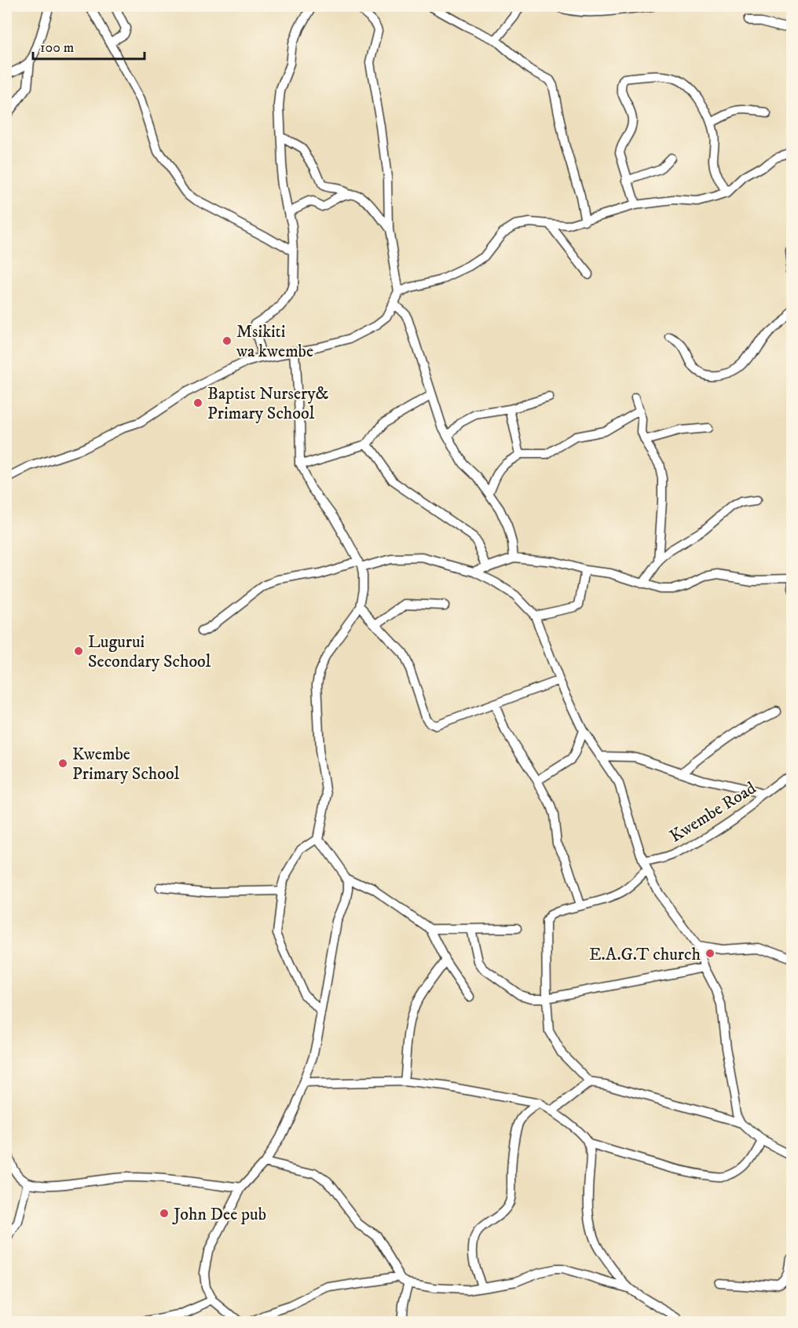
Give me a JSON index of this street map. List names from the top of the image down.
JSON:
{
  "streets": {
    "street": ["Kwembe Road"]
  },
  "places": [
    "Msikiti wa kwembe",
    "Baptist Nursery& Primary School",
    "Lugurui Secondary School",
    "Kwembe Primary School",
    "E.A.G.T church",
    "John Dee pub"
  ],
  "scale_bar": "100 m"
}
